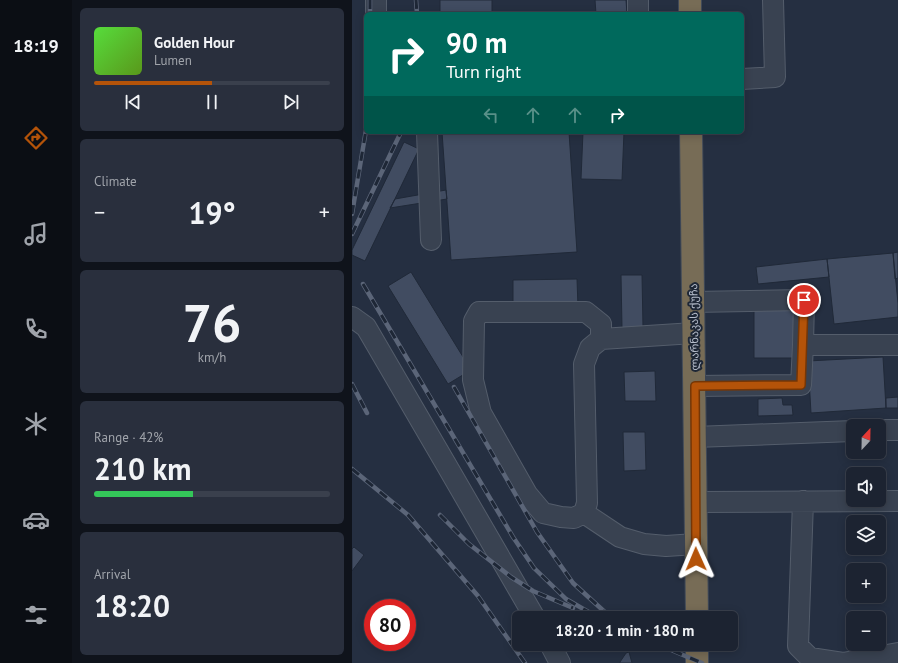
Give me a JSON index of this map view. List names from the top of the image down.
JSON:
{
  "streets": {
    "highway": ["ლარნაკას ქუჩა"]
  },
  "north": "top",
  "page": {
    "tabs": "18:19",
    "turn": ["90 m", "Turn right"],
    "song": ["Golden Hour", "Lumen"],
    "tile": [
      "Climate",
      ["76", "km/h"],
      ["Range · 42%", "210 km"],
      ["Arrival", "18:20"]
    ],
    "heat": ["−", "19°", "+"],
    "map_buttons": ["+", "−"],
    "limit": "80",
    "trip": "18:20 · 1 min · 180 m"
  }
}
